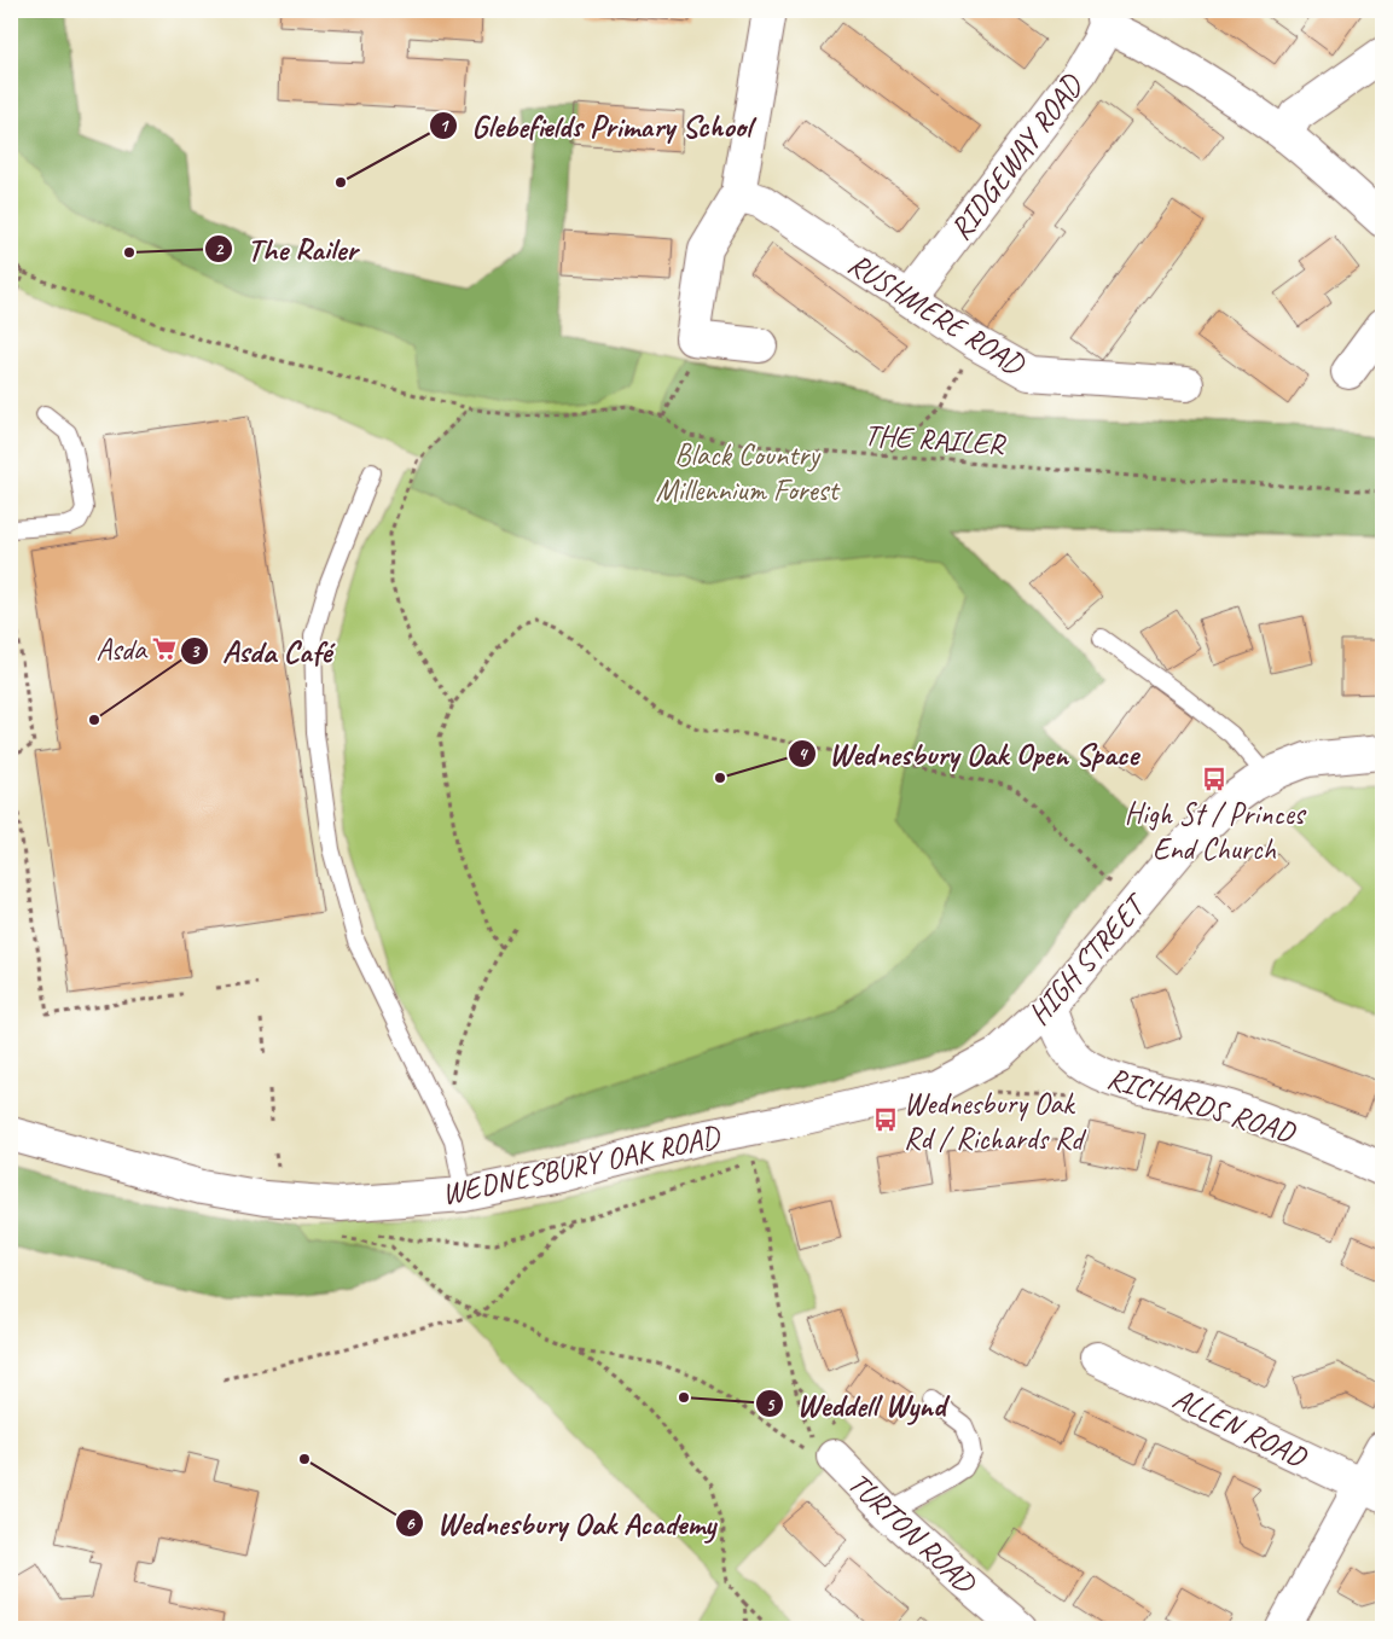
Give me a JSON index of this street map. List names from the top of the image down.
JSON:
{
  "streets": {
    "street": [
      "RIDGEWAY ROAD",
      "RUSHMERE ROAD",
      "HIGH STREET",
      "RICHARDS ROAD",
      "WEDNESBURY OAK ROAD",
      "ALLEN ROAD",
      "TURTON ROAD"
    ],
    "path": ["THE RAILER"]
  },
  "crossings": [
    ["RIDGEWAY ROAD", "RUSHMERE ROAD"],
    ["HIGH STREET", "RICHARDS ROAD"],
    ["HIGH STREET", "WEDNESBURY OAK ROAD"]
  ],
  "parks": ["Black Country Millennium Forest"],
  "places": {
    "other": [
      "Glebefields Primary School",
      "The Railer",
      "Asda Café",
      "Wednesbury Oak Open Space",
      "Weddell Wynd",
      "Wednesbury Oak Academy"
    ],
    "supermarket": ["Asda"],
    "bus stop": ["High St / Princes End Church", "Wednesbury Oak Rd / Richards Rd"]
  }
}
